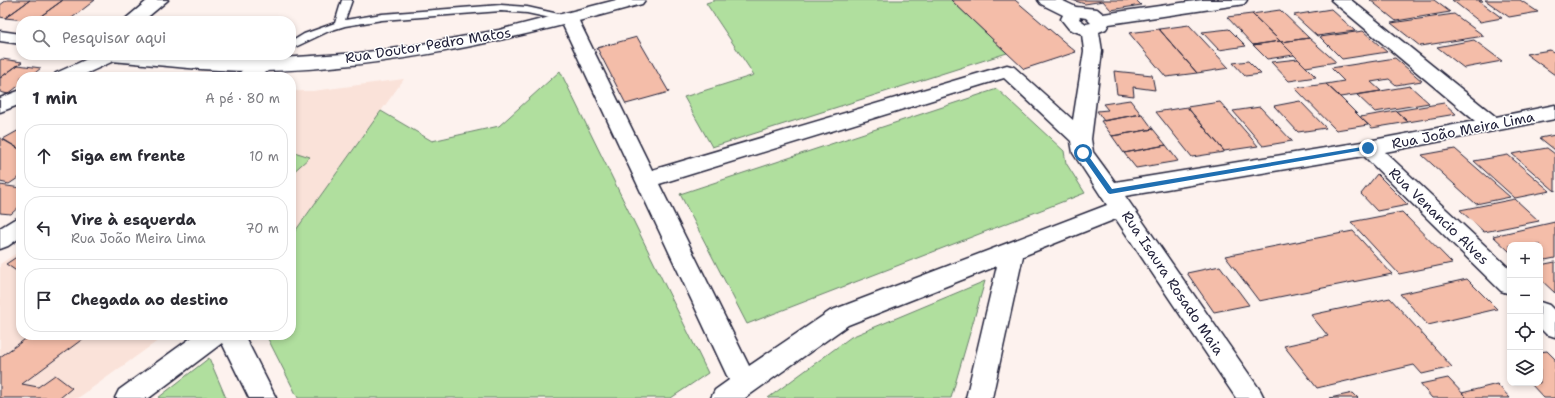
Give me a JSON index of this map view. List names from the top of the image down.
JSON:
{
  "streets": {
    "street": [
      "Rua Doutor Pedro Matos",
      "Rua João Meira Lima",
      "Rua Venancio Alves",
      "Rua Isaura Rosado Maia"
    ]
  },
  "crossings": [
    ["Rua João Meira Lima", "Rua Venancio Alves"],
    ["Rua João Meira Lima", "Rua Isaura Rosado Maia"]
  ],
  "page": {
    "search": "Pesquisar aqui",
    "heading": ["1 min", "A pé · 80 m"],
    "list": [
      ["Siga em frente", "10 m"],
      ["Vire à esquerda", "Rua João Meira Lima", "70 m"],
      "Chegada ao destino"
    ],
    "map_buttons": ["+", "−"]
  }
}
